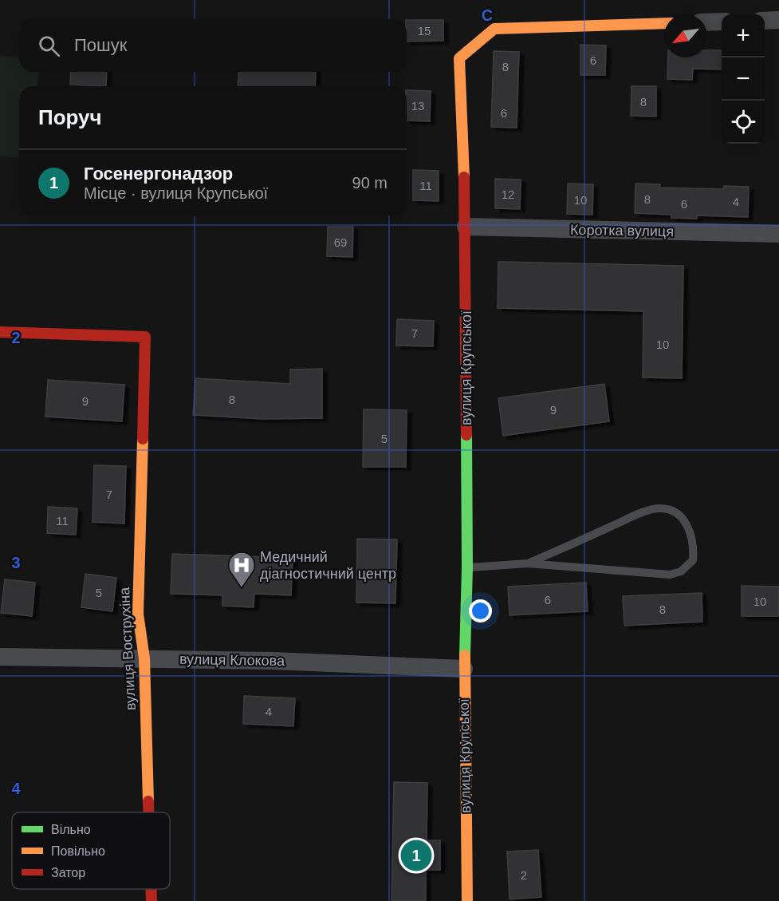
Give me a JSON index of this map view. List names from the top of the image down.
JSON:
{
  "streets": {
    "street": [
      "Коротка вулиця",
      "вулиця Крупської",
      "вулиця Вострухіна",
      "вулиця Клокова"
    ]
  },
  "crossings": [
    ["Коротка вулиця", "вулиця Крупської"],
    ["вулиця Крупської", "вулиця Клокова"],
    ["вулиця Вострухіна", "вулиця Клокова"]
  ],
  "places": {
    "hospital": ["Медичний діагностичний центр"]
  },
  "house_numbers": [
    "15",
    "6",
    "8",
    "8",
    "13",
    "6",
    "11",
    "12",
    "8",
    "10",
    "4",
    "6",
    "69",
    "7",
    "10",
    "8",
    "9",
    "9",
    "5",
    "7",
    "11",
    "5",
    "6",
    "10",
    "8",
    "4",
    "2"
  ],
  "legend": ["Вільно", "Повільно", "Затор"],
  "north": "bottom left",
  "page": {
    "map_buttons": ["+", "−"],
    "search": "Пошук",
    "heading": "Поруч",
    "list": [
      {
        "mark": "1",
        "name": "Госенергонадзор",
        "note": "Місце · вулиця Крупської",
        "value": "90 m"
      }
    ],
    "pins": "1"
  },
  "grid": {
    "columns": ["C"],
    "rows": ["2", "3", "4"]
  }
}
